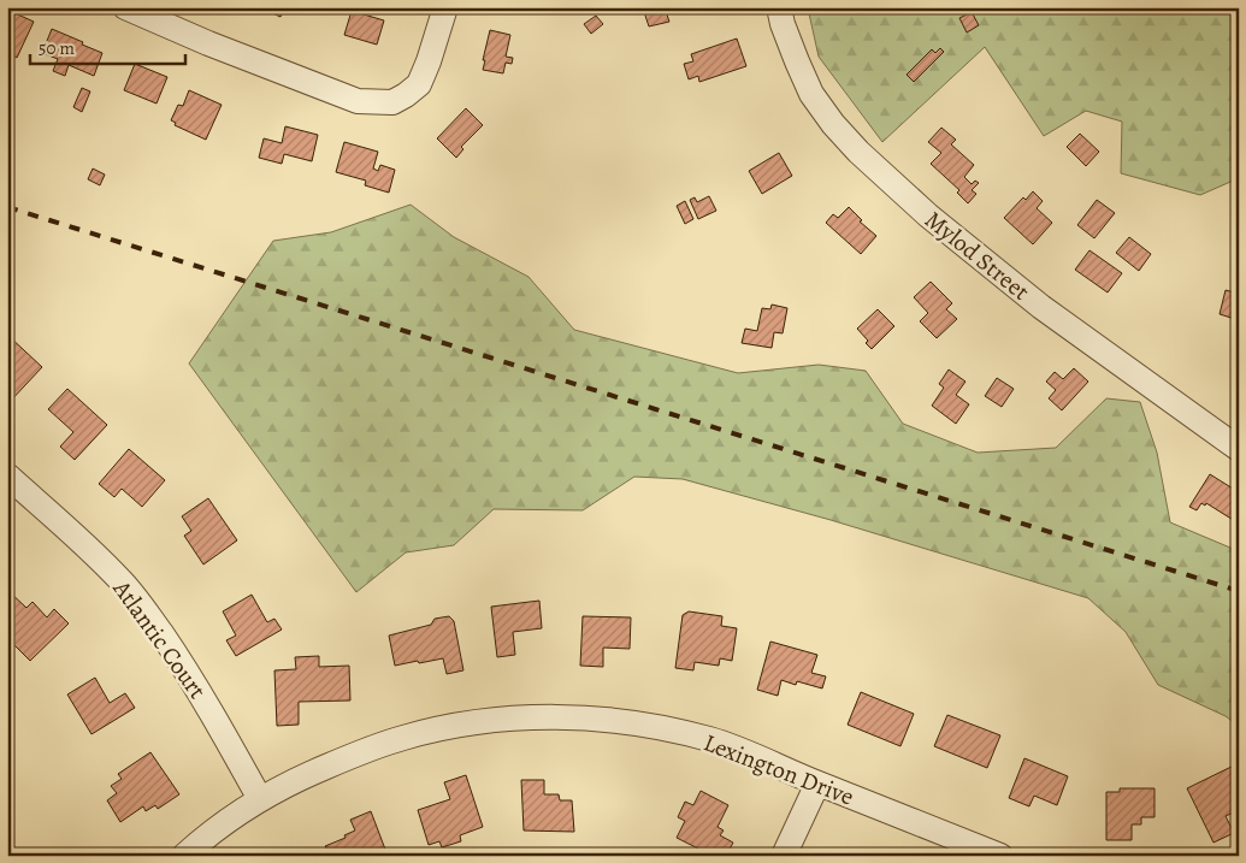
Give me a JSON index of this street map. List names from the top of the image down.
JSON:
{
  "streets": {
    "street": ["Mylod Street", "Atlantic Court", "Lexington Drive"]
  },
  "crossings": [
    ["Atlantic Court", "Lexington Drive"]
  ],
  "scale_bar": "50 m"
}
